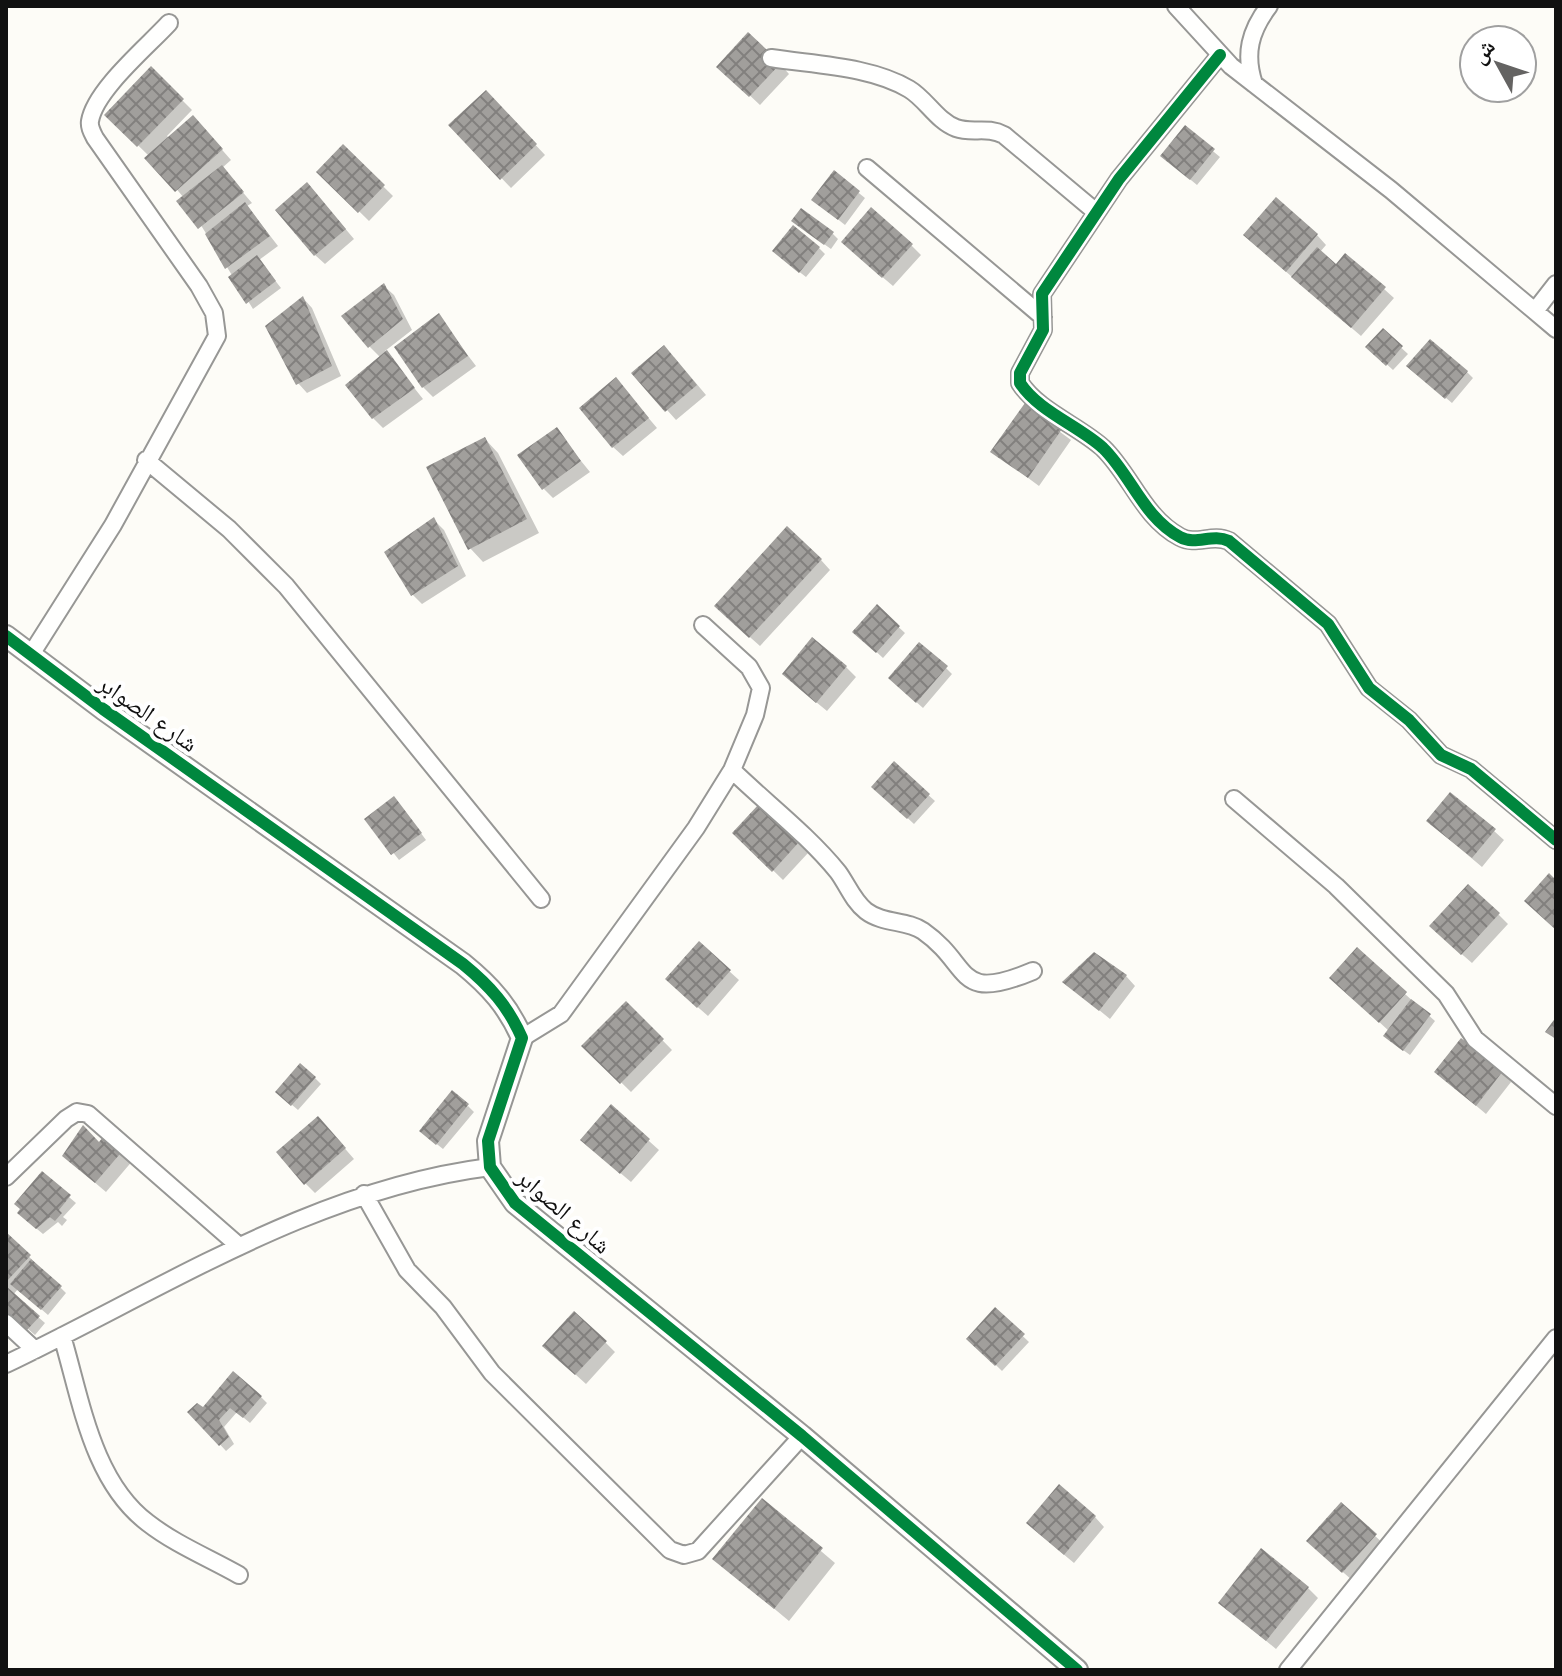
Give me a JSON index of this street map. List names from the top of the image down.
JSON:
{
  "streets": {
    "street": ["شارع الصوابر"]
  },
  "north": "top left"
}
